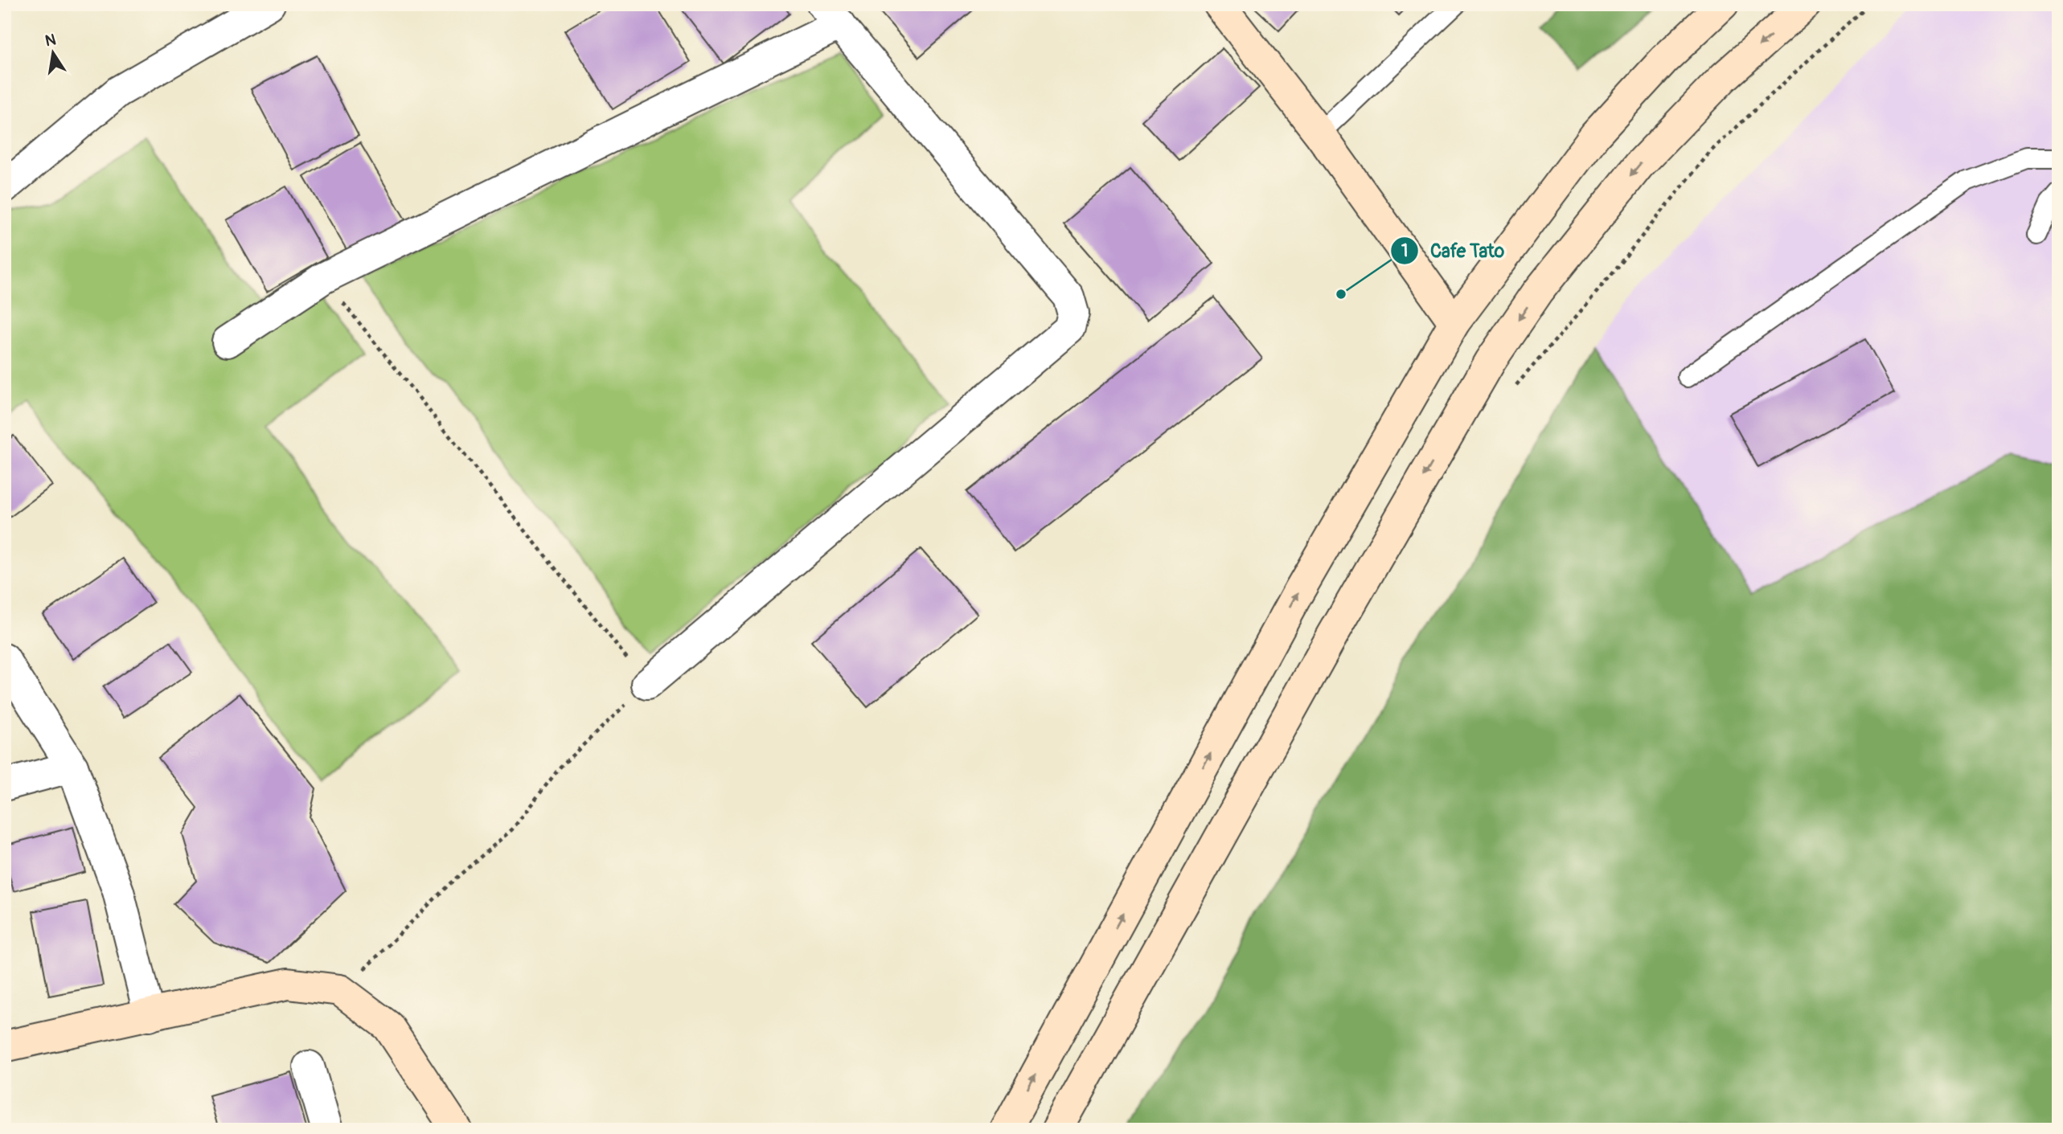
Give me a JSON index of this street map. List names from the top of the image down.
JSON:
{
  "places": ["Cafe Tato"],
  "north": "top"
}
